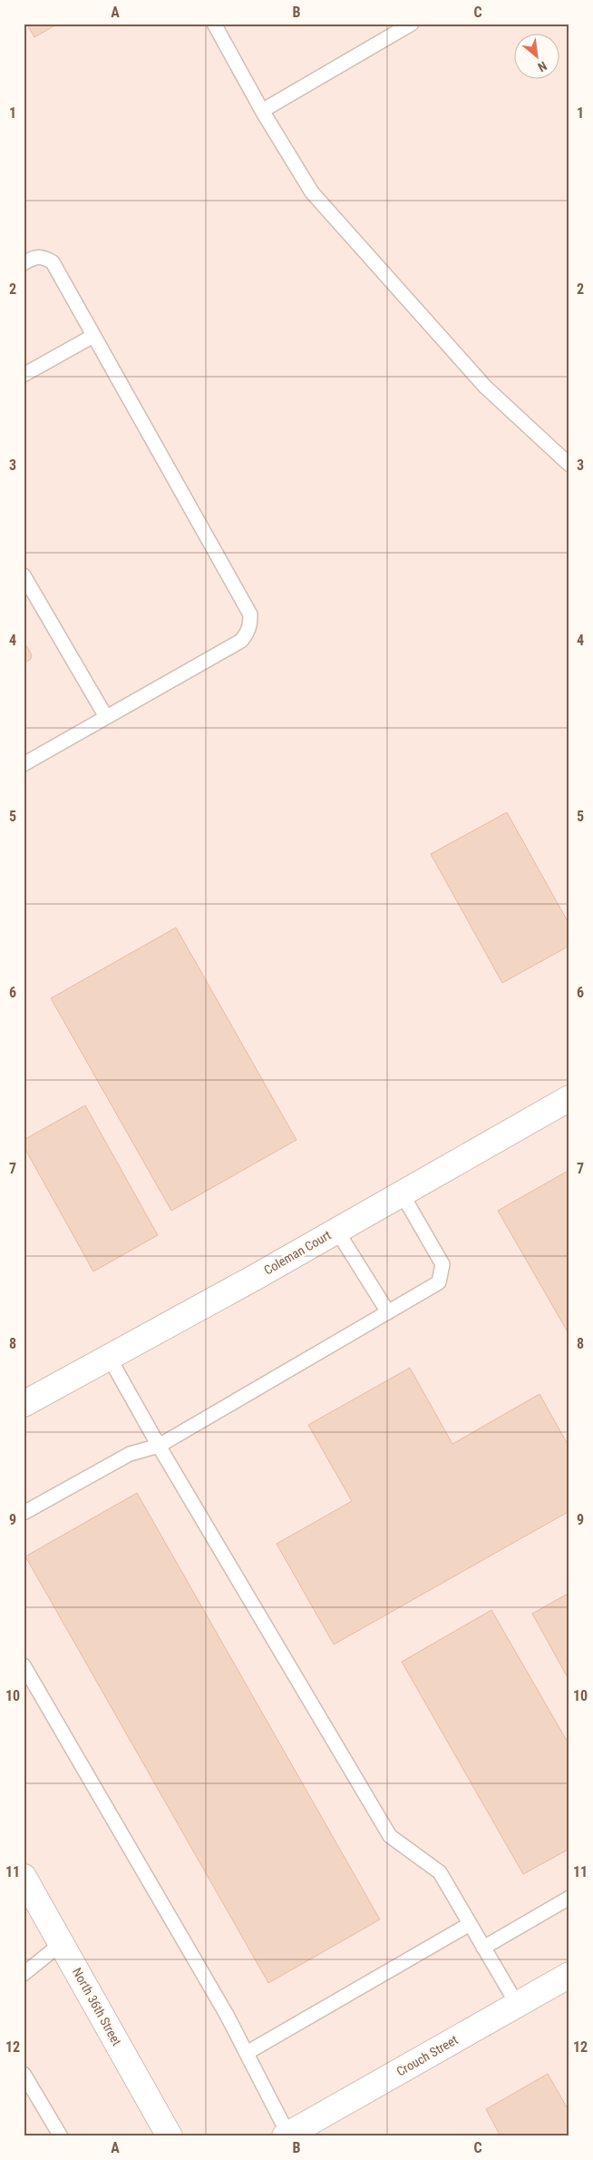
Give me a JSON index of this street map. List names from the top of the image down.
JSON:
{
  "streets": {
    "street": ["Coleman Court", "North 36th Street", "Crouch Street"]
  },
  "north": "bottom right",
  "grid": {
    "columns": ["A", "B", "C"],
    "rows": [
      "1",
      "2",
      "3",
      "4",
      "5",
      "6",
      "7",
      "8",
      "9",
      "10",
      "11",
      "12"
    ]
  }
}
